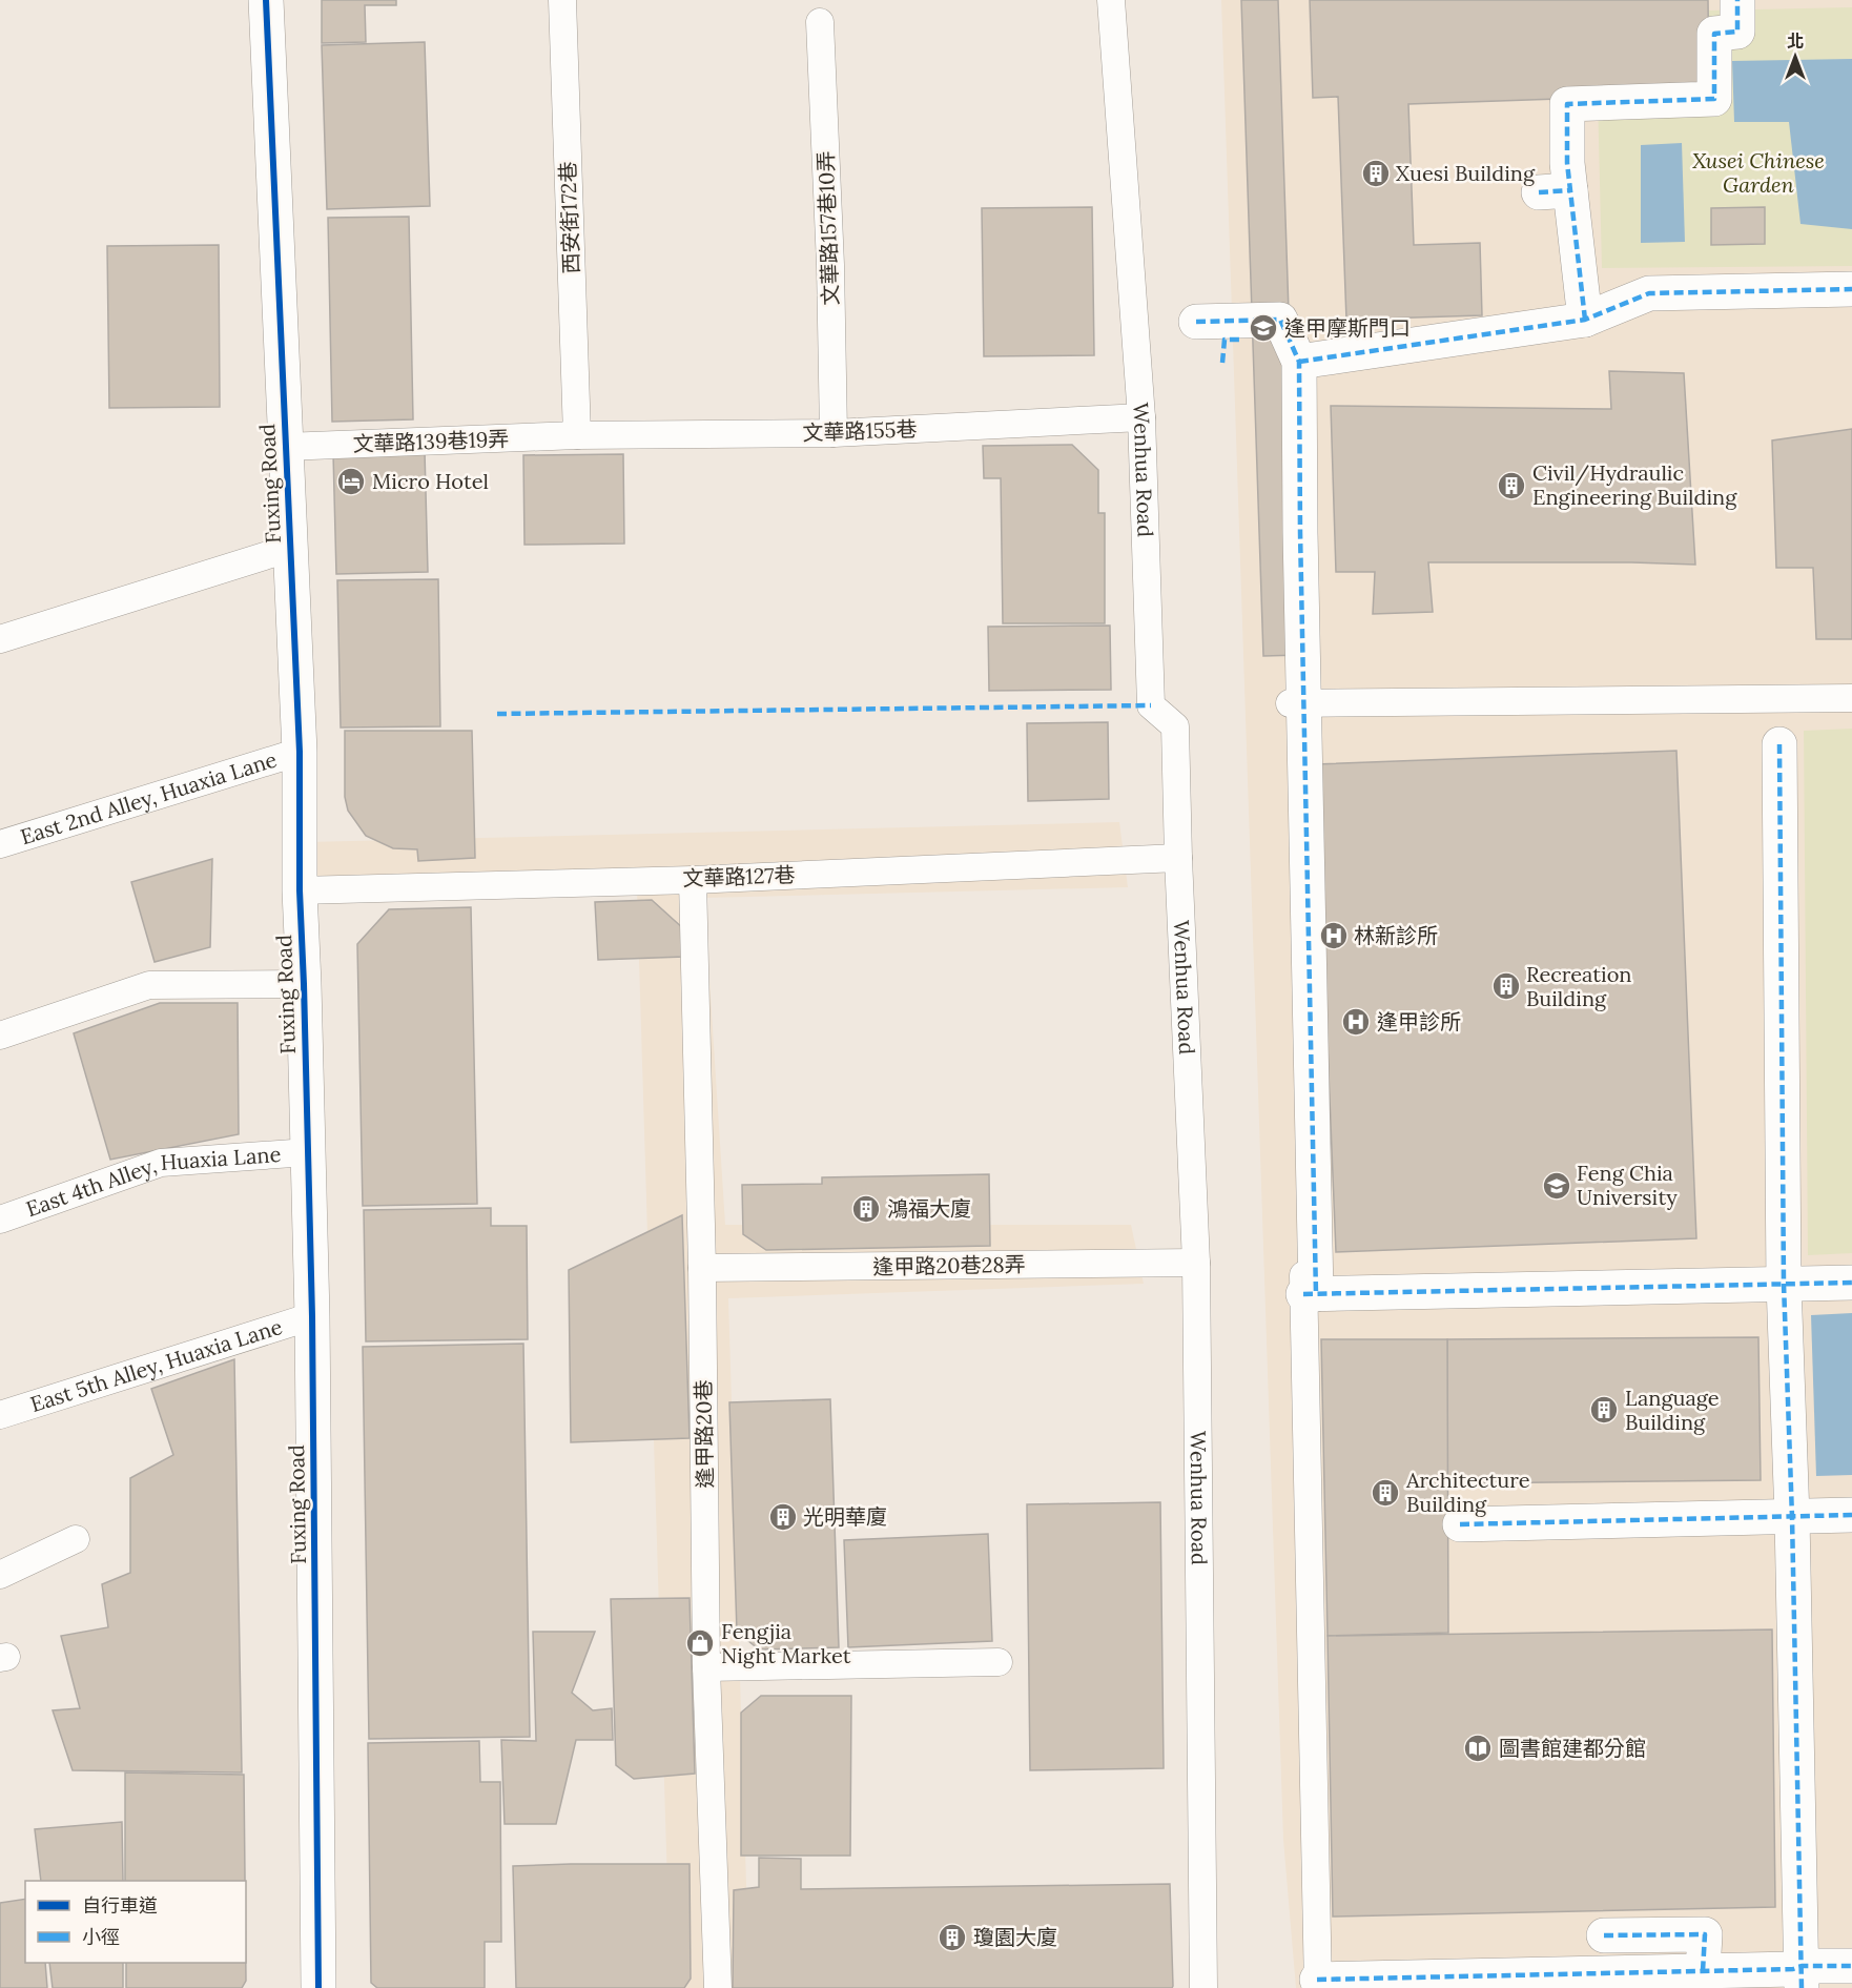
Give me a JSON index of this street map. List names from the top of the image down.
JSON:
{
  "streets": {
    "street": ["Fuxing Road"],
    "lane": [
      "西安街172巷",
      "文華路157巷10弄",
      "文華路155巷",
      "文華路139巷19弄",
      "Wenhua Road",
      "East 2nd Alley, Huaxia Lane",
      "文華路127巷",
      "East 4th Alley, Huaxia Lane",
      "逢甲路20巷28弄",
      "East 5th Alley, Huaxia Lane",
      "逢甲路20巷"
    ]
  },
  "crossings": [
    ["西安街172巷", "文華路155巷"],
    ["西安街172巷", "文華路139巷19弄"],
    ["文華路157巷10弄", "文華路155巷"],
    ["文華路155巷", "文華路139巷19弄"],
    ["文華路155巷", "Wenhua Road"],
    ["文華路139巷19弄", "Fuxing Road"],
    ["Wenhua Road", "文華路127巷"],
    ["Wenhua Road", "逢甲路20巷28弄"],
    ["Fuxing Road", "East 2nd Alley, Huaxia Lane"],
    ["Fuxing Road", "文華路127巷"],
    ["Fuxing Road", "East 4th Alley, Huaxia Lane"],
    ["Fuxing Road", "East 5th Alley, Huaxia Lane"],
    ["文華路127巷", "逢甲路20巷"],
    ["逢甲路20巷28弄", "逢甲路20巷"]
  ],
  "parks": ["Xusei Chinese Garden"],
  "places": {
    "building": [
      "Xuesi Building",
      "Civil/Hydraulic Engineering Building",
      "Recreation Building",
      "鴻福大廈",
      "Language Building",
      "Architecture Building",
      "光明華廈",
      "瓊園大廈"
    ],
    "school or university": ["逢甲摩斯門口", "Feng Chia University"],
    "hotel": ["Micro Hotel"],
    "hospital": ["林新診所", "逢甲診所"],
    "shop": ["Fengjia Night Market"],
    "library": ["圖書館建都分館"]
  },
  "legend": ["自行車道", "小徑"],
  "north": "top"
}
